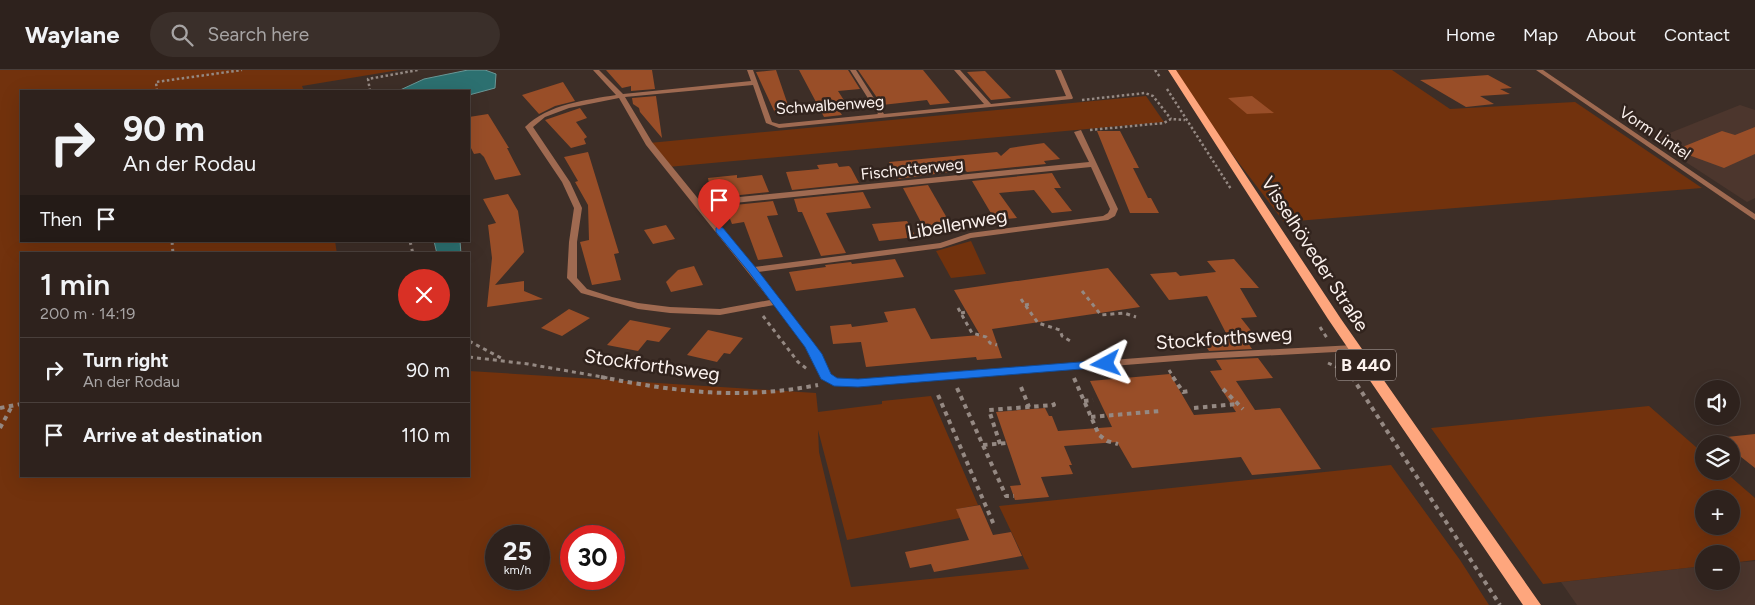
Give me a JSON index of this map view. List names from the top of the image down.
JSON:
{
  "streets": {
    "main road": ["Visselhöveder Straße", "B 440"],
    "street": [
      "Schwalbenweg",
      "Vorm Lintel",
      "Fischotterweg",
      "Libellenweg",
      "Stockforthsweg"
    ]
  },
  "crossings": [
    ["Fischotterweg", "Libellenweg"],
    ["Visselhöveder Straße", "Stockforthsweg"]
  ],
  "page": {
    "header": "Waylane",
    "search": "Search here",
    "nav": [
      "Home",
      "Map",
      "About",
      "Contact"
    ],
    "turn": ["90 m", "An der Rodau"],
    "then": "Then",
    "heading": ["1 min", "200 m · 14:19"],
    "list": [
      {
        "name": "Turn right",
        "note": "An der Rodau",
        "value": "90 m"
      },
      {
        "name": "Arrive at destination",
        "value": "110 m"
      }
    ],
    "map_buttons": ["+", "−"],
    "speed": "25 km/h",
    "limit": "30"
  }
}
